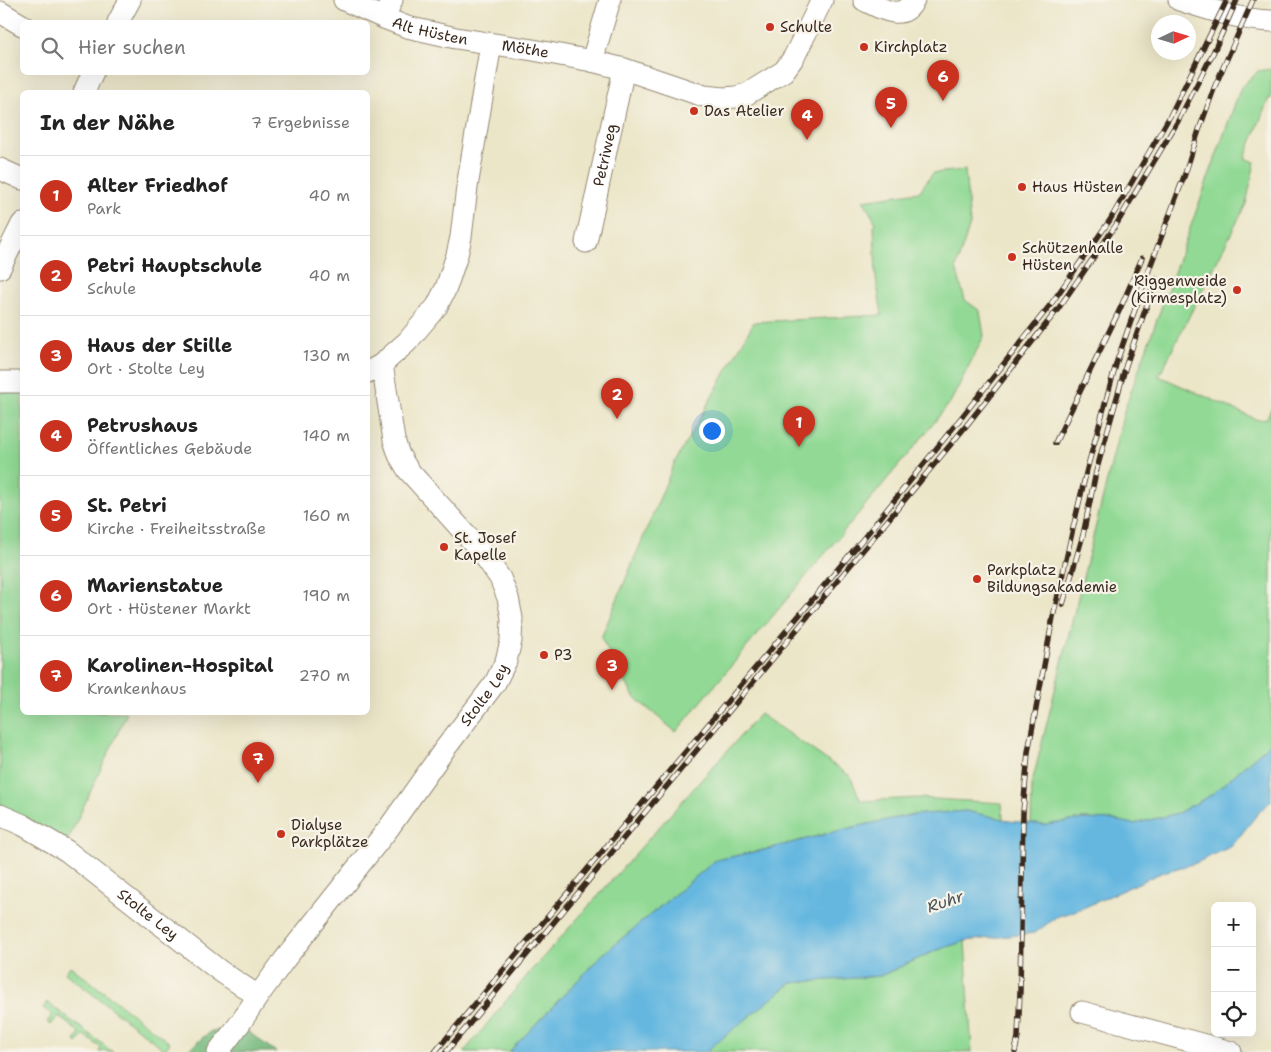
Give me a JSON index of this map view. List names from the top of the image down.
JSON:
{
  "streets": {
    "street": [
      "Alt Hüsten",
      "Möthe",
      "Petriweg",
      "Stolte Ley"
    ]
  },
  "crossings": [
    ["Alt Hüsten", "Möthe"],
    ["Möthe", "Petriweg"],
    ["Möthe", "Stolte Ley"]
  ],
  "water": ["Ruhr"],
  "places": [
    "Schulte",
    "Kirchplatz",
    "Das Atelier",
    "Haus Hüsten",
    "Schützenhalle Hüsten",
    "Riggenweide (Kirmesplatz)",
    "St. Josef Kapelle",
    "Parkplatz Bildungsakademie",
    "P3",
    "Dialyse Parkplätze"
  ],
  "north": "right",
  "page": {
    "search": "Hier suchen",
    "pins": [
      "6",
      "5",
      "4",
      "2",
      "1",
      "3",
      "7"
    ],
    "heading": ["In der Nähe", "7 Ergebnisse"],
    "list": [
      {
        "mark": "1",
        "name": "Alter Friedhof",
        "note": "Park",
        "value": "40 m"
      },
      {
        "mark": "2",
        "name": "Petri Hauptschule",
        "note": "Schule",
        "value": "40 m"
      },
      {
        "mark": "3",
        "name": "Haus der Stille",
        "note": "Ort · Stolte Ley",
        "value": "130 m"
      },
      {
        "mark": "4",
        "name": "Petrushaus",
        "note": "Öffentliches Gebäude",
        "value": "140 m"
      },
      {
        "mark": "5",
        "name": "St. Petri",
        "note": "Kirche · Freiheitsstraße",
        "value": "160 m"
      },
      {
        "mark": "6",
        "name": "Marienstatue",
        "note": "Ort · Hüstener Markt",
        "value": "190 m"
      },
      {
        "mark": "7",
        "name": "Karolinen-Hospital",
        "note": "Krankenhaus",
        "value": "270 m"
      }
    ],
    "map_buttons": ["+", "−"]
  }
}
